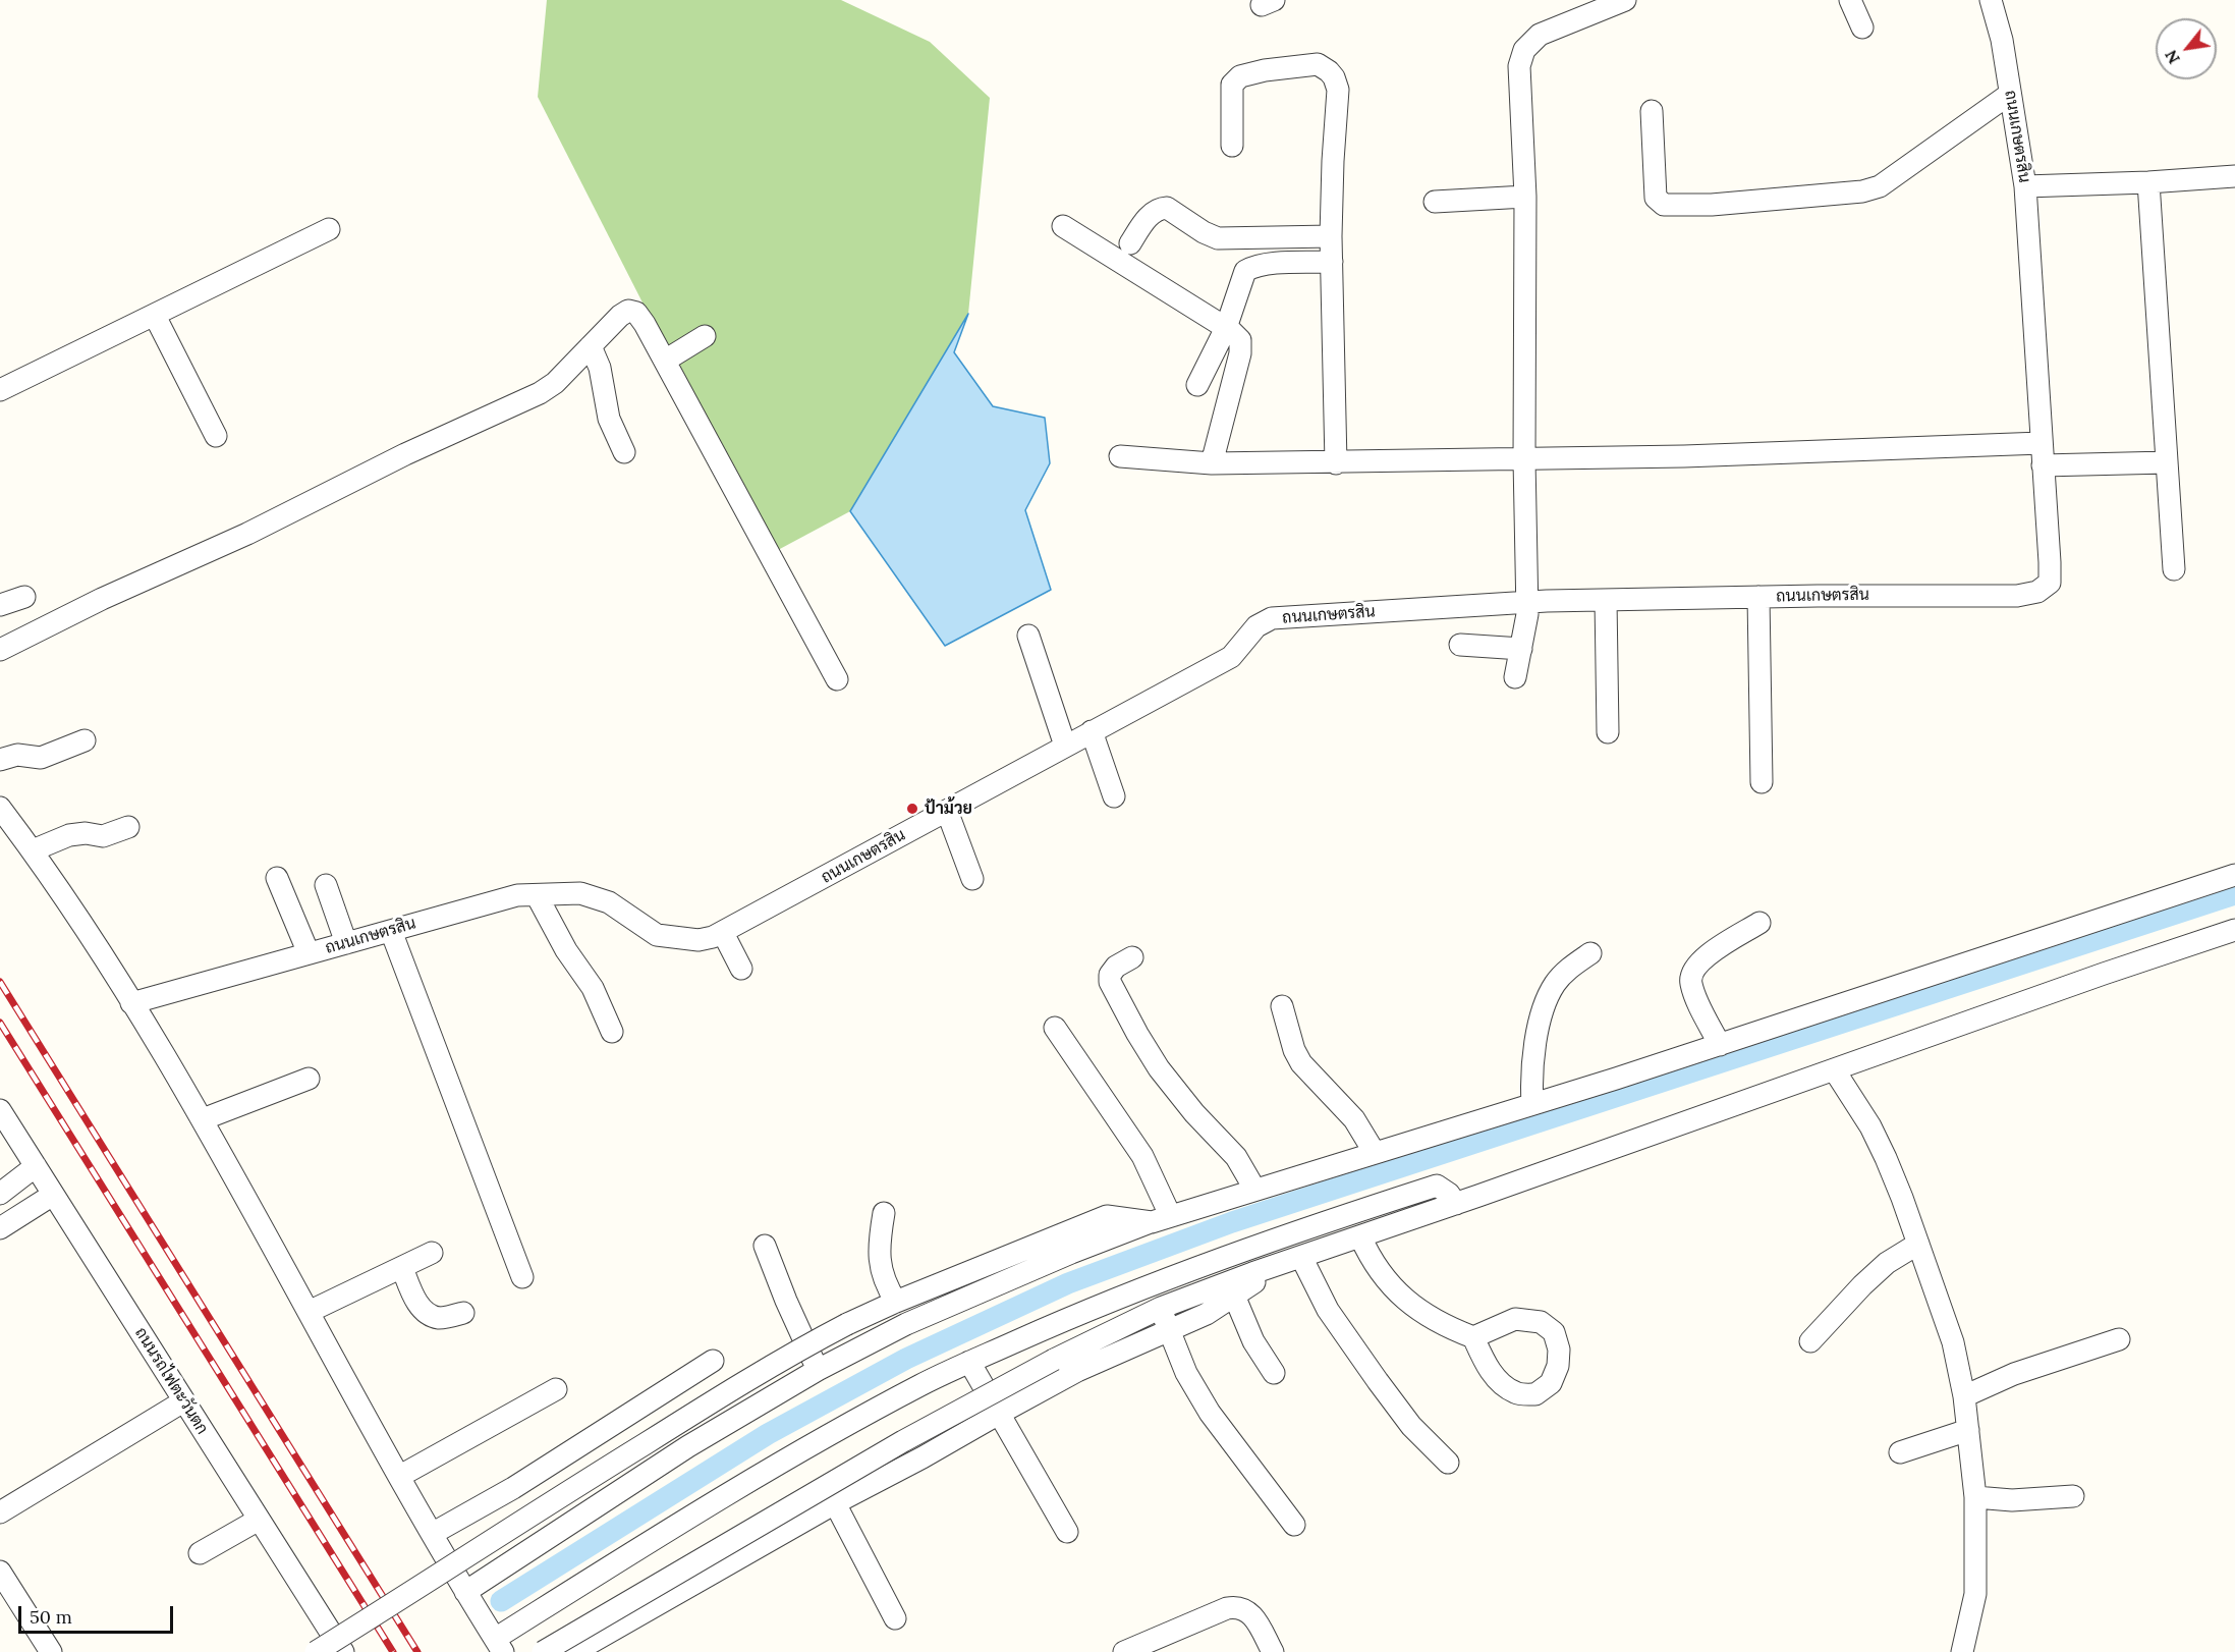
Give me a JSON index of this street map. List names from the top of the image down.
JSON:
{
  "streets": {
    "street": ["ถนนเกษตรสิน", "ถนนรถไฟตะวันตก"]
  },
  "places": ["ป้าม้วย"],
  "scale_bar": "50 m",
  "north": "bottom left"
}
